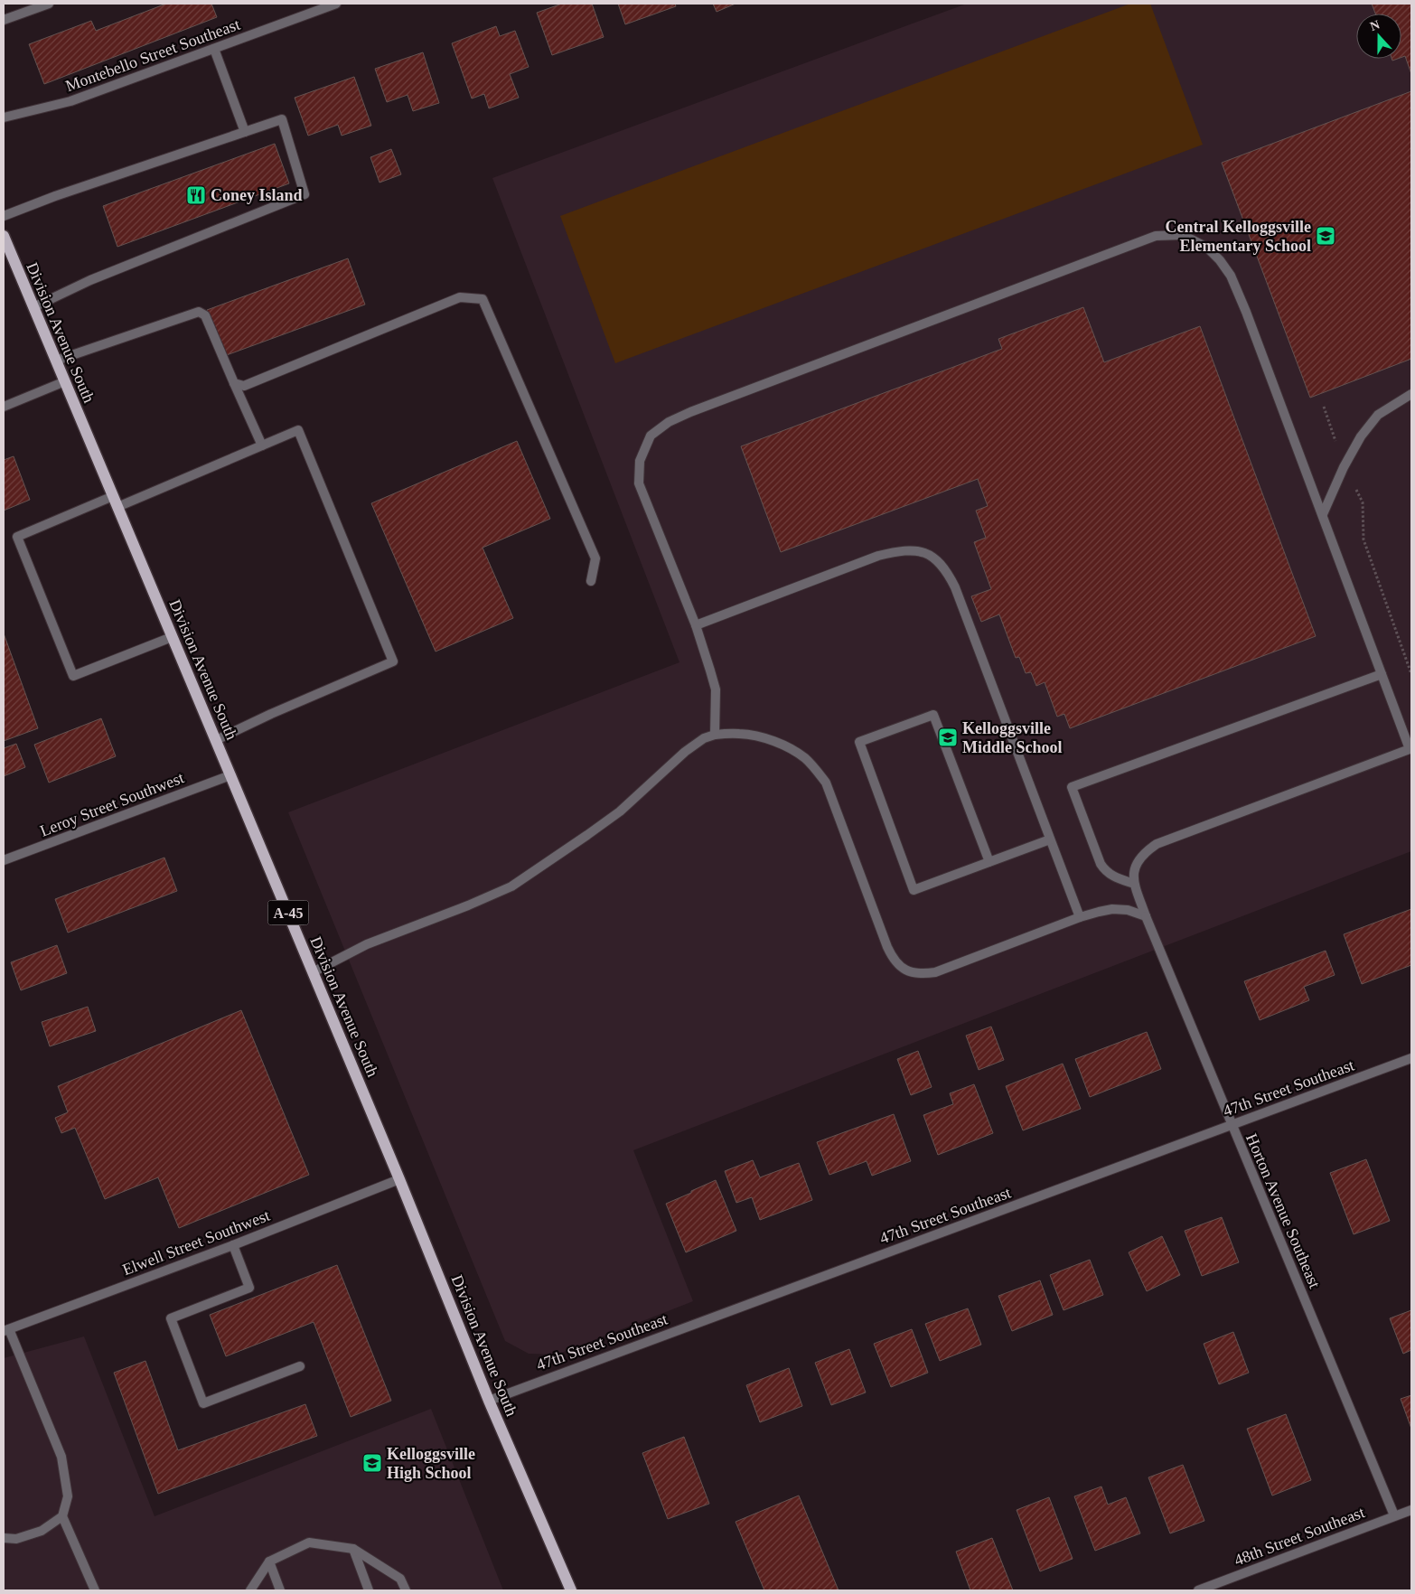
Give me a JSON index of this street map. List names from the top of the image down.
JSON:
{
  "streets": {
    "main road": ["Division Avenue South", "A-45"],
    "street": [
      "Montebello Street Southeast",
      "Leroy Street Southwest",
      "47th Street Southeast",
      "Horton Avenue Southeast",
      "Elwell Street Southwest",
      "48th Street Southeast"
    ]
  },
  "crossings": [
    ["Division Avenue South", "Leroy Street Southwest"],
    ["Division Avenue South", "47th Street Southeast"],
    ["Division Avenue South", "Elwell Street Southwest"],
    ["47th Street Southeast", "Horton Avenue Southeast"],
    ["Horton Avenue Southeast", "48th Street Southeast"]
  ],
  "places": {
    "restaurant": ["Coney Island"],
    "school or university": ["Central Kelloggsville Elementary School", "Kelloggsville Middle School", "Kelloggsville High School"]
  },
  "north": "top"
}
